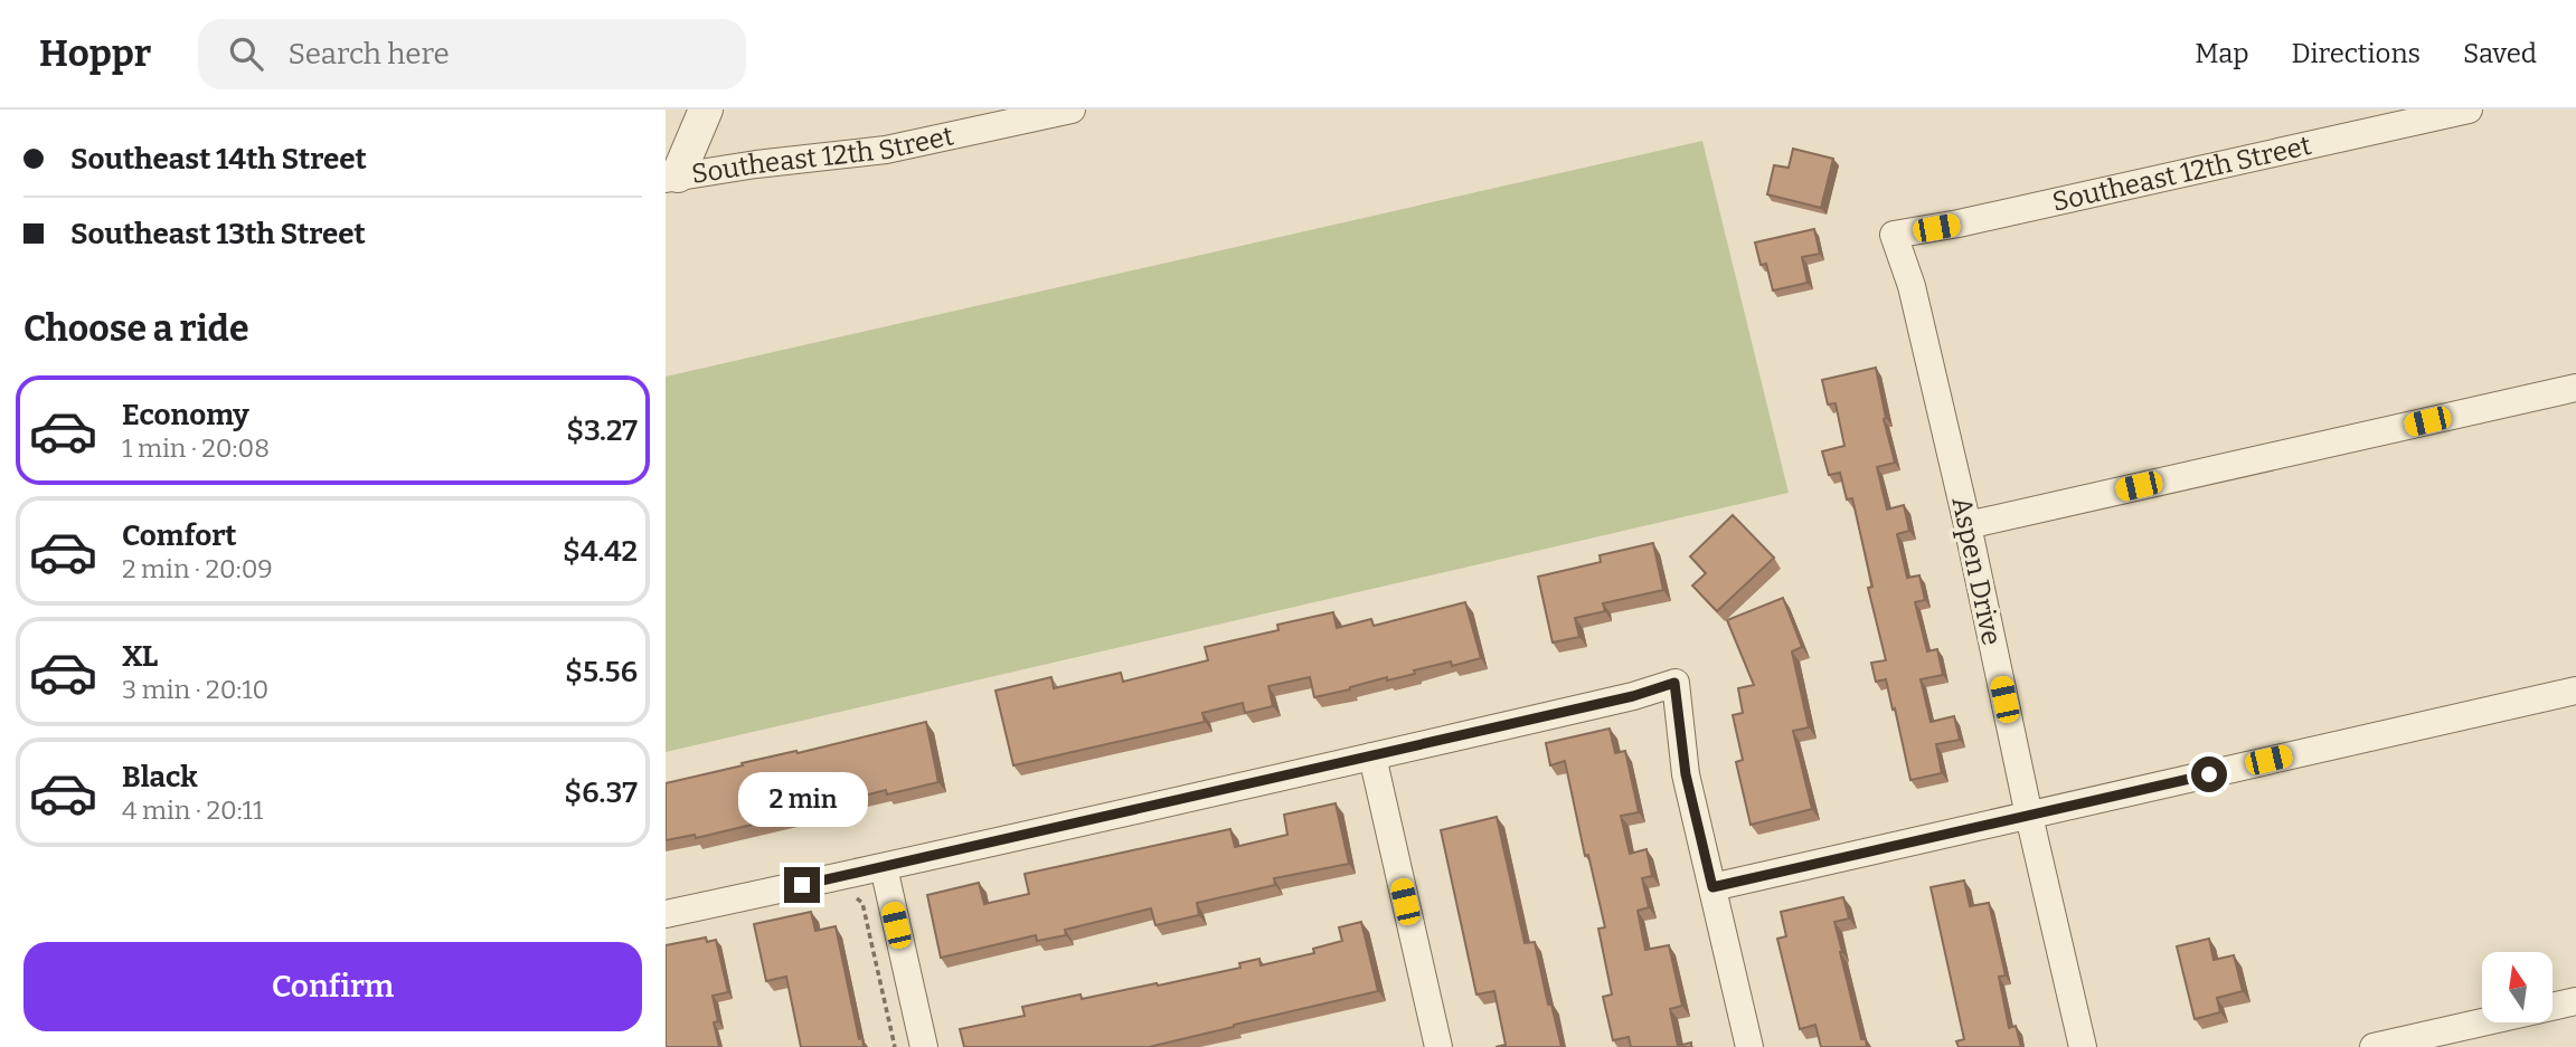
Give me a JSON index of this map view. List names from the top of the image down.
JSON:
{
  "streets": {
    "street": ["Southeast 12th Street", "Aspen Drive"]
  },
  "crossings": [
    ["Southeast 12th Street", "Aspen Drive"]
  ],
  "north": "top",
  "page": {
    "header": "Hoppr",
    "search": "Search here",
    "nav": ["Map", "Directions", "Saved"],
    "banner": ["Southeast 14th Street", "Southeast 13th Street"],
    "heading": "Choose a ride",
    "list": [
      {
        "name": "Economy",
        "note": "1 min · 20:08",
        "value": "$3.27"
      },
      {
        "name": "Comfort",
        "note": "2 min · 20:09",
        "value": "$4.42"
      },
      {
        "name": "XL",
        "note": "3 min · 20:10",
        "value": "$5.56"
      },
      {
        "name": "Black",
        "note": "4 min · 20:11",
        "value": "$6.37"
      }
    ],
    "bubble": "2 min",
    "buttons": "Confirm"
  }
}
